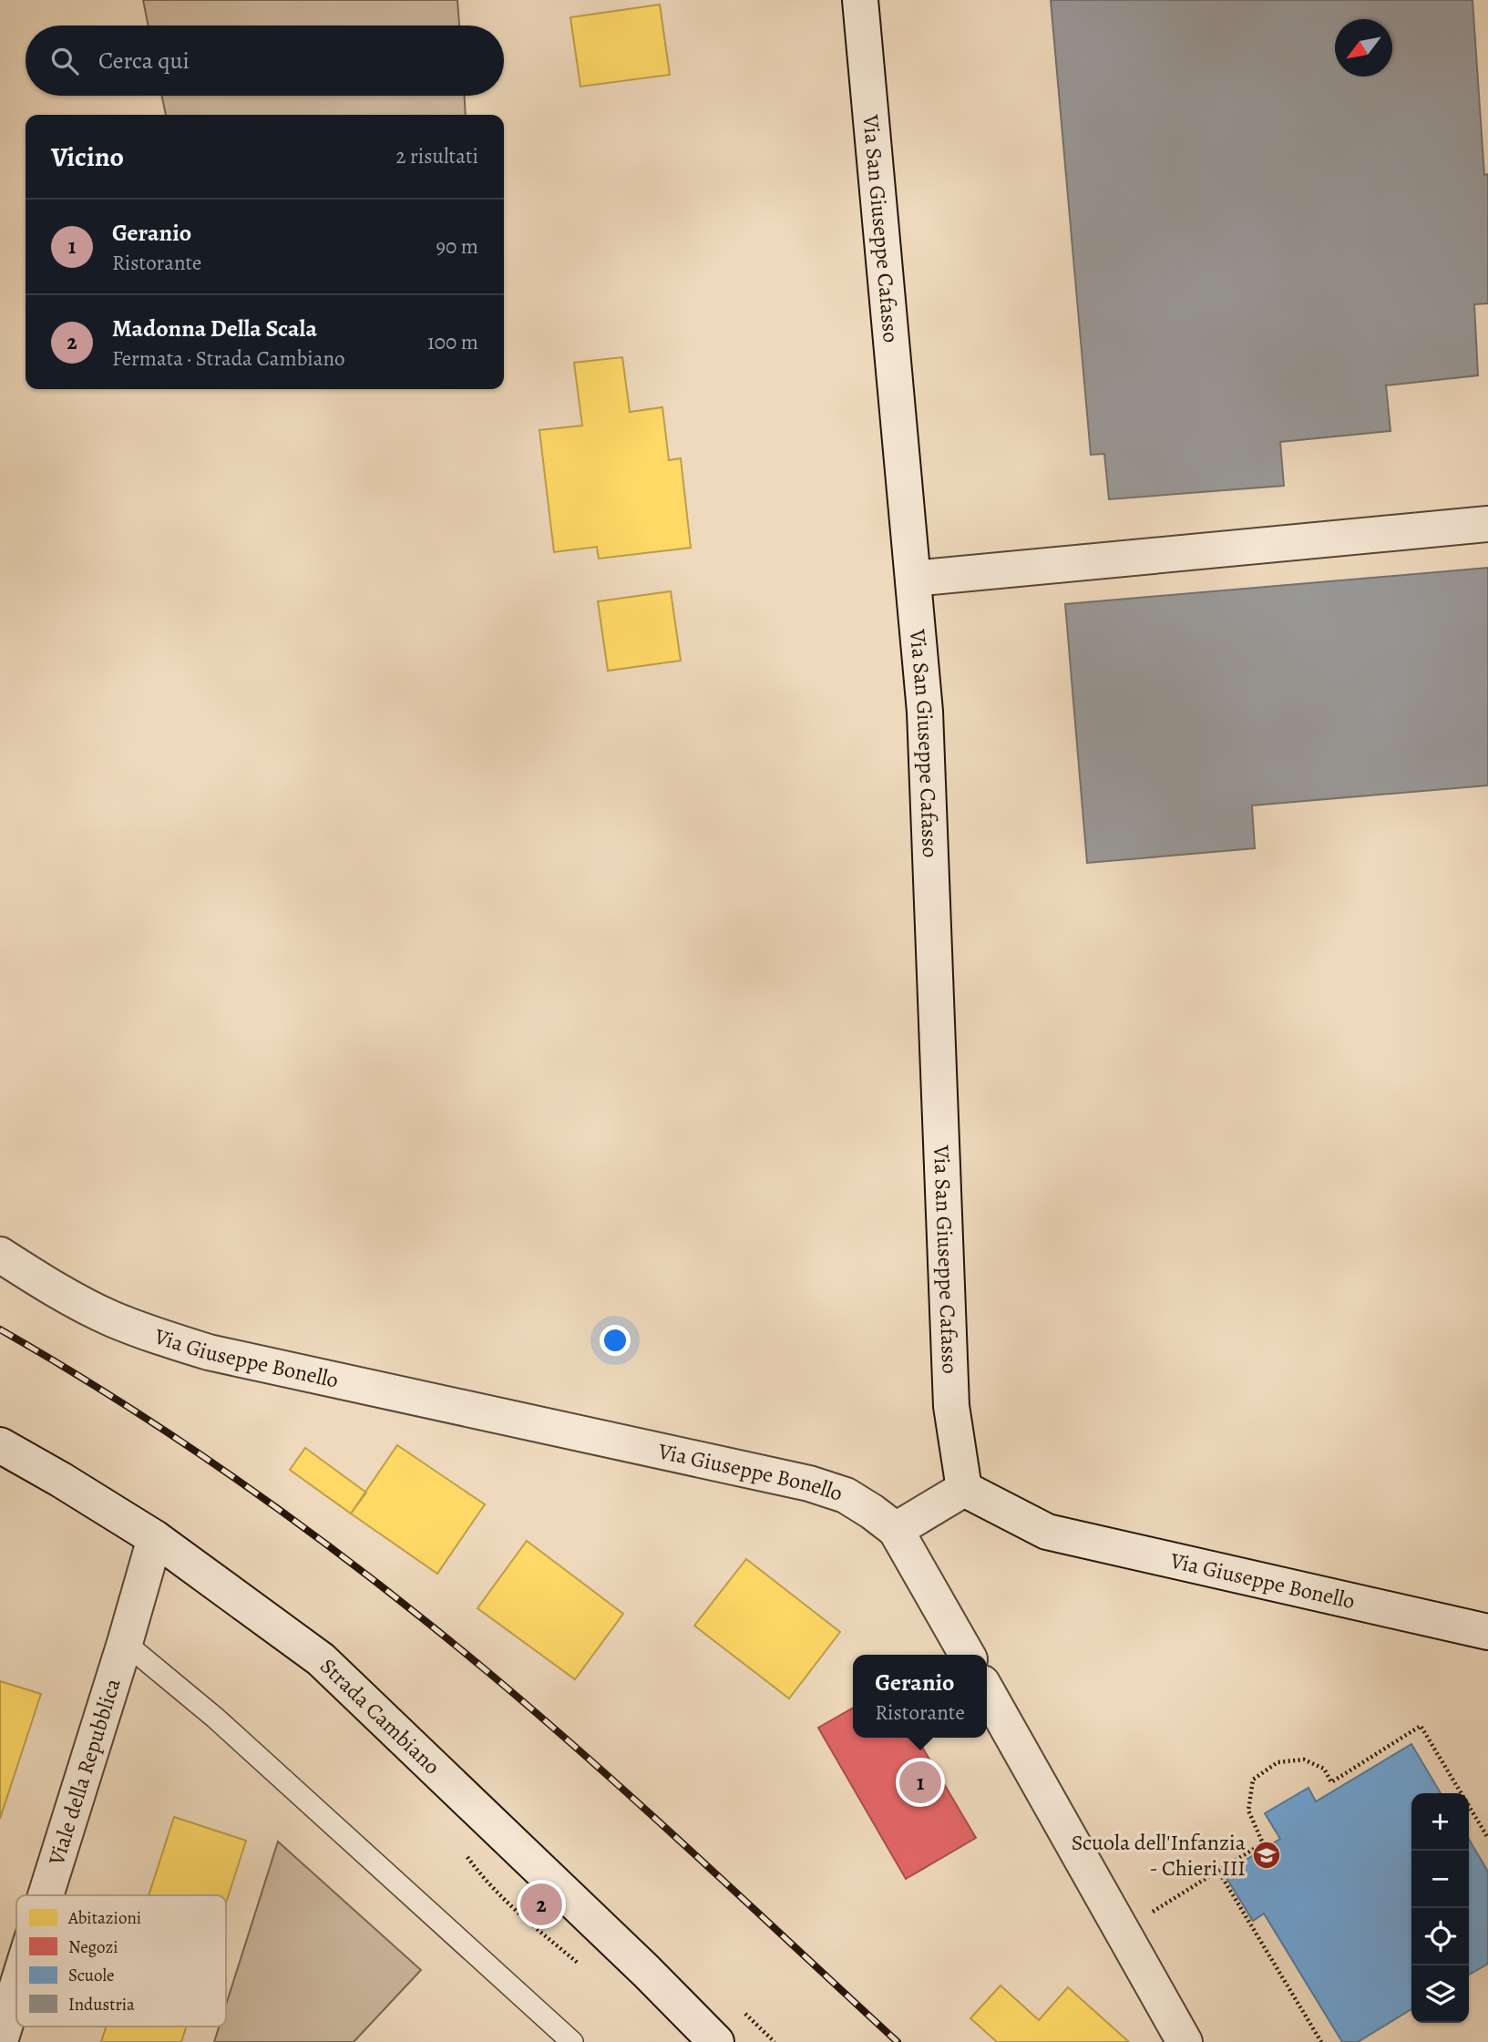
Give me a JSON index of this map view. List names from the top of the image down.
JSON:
{
  "streets": {
    "street": [
      "Via San Giuseppe Cafasso",
      "Via Giuseppe Bonello",
      "Strada Cambiano",
      "Viale della Repubblica"
    ]
  },
  "crossings": [
    ["Via San Giuseppe Cafasso", "Via Giuseppe Bonello"],
    ["Strada Cambiano", "Viale della Repubblica"]
  ],
  "places": {
    "school or university": ["Scuola dell'Infanzia - Chieri III"]
  },
  "legend": [
    "Abitazioni",
    "Negozi",
    "Scuole",
    "Industria"
  ],
  "north": "bottom left",
  "page": {
    "search": "Cerca qui",
    "heading": ["Vicino", "2 risultati"],
    "list": [
      {
        "mark": "1",
        "name": "Geranio",
        "note": "Ristorante",
        "value": "90 m"
      },
      {
        "mark": "2",
        "name": "Madonna Della Scala",
        "note": "Fermata · Strada Cambiano",
        "value": "100 m"
      }
    ],
    "popup": ["Geranio", "Ristorante"],
    "pins": ["1", "2"],
    "map_buttons": ["+", "−"]
  }
}
